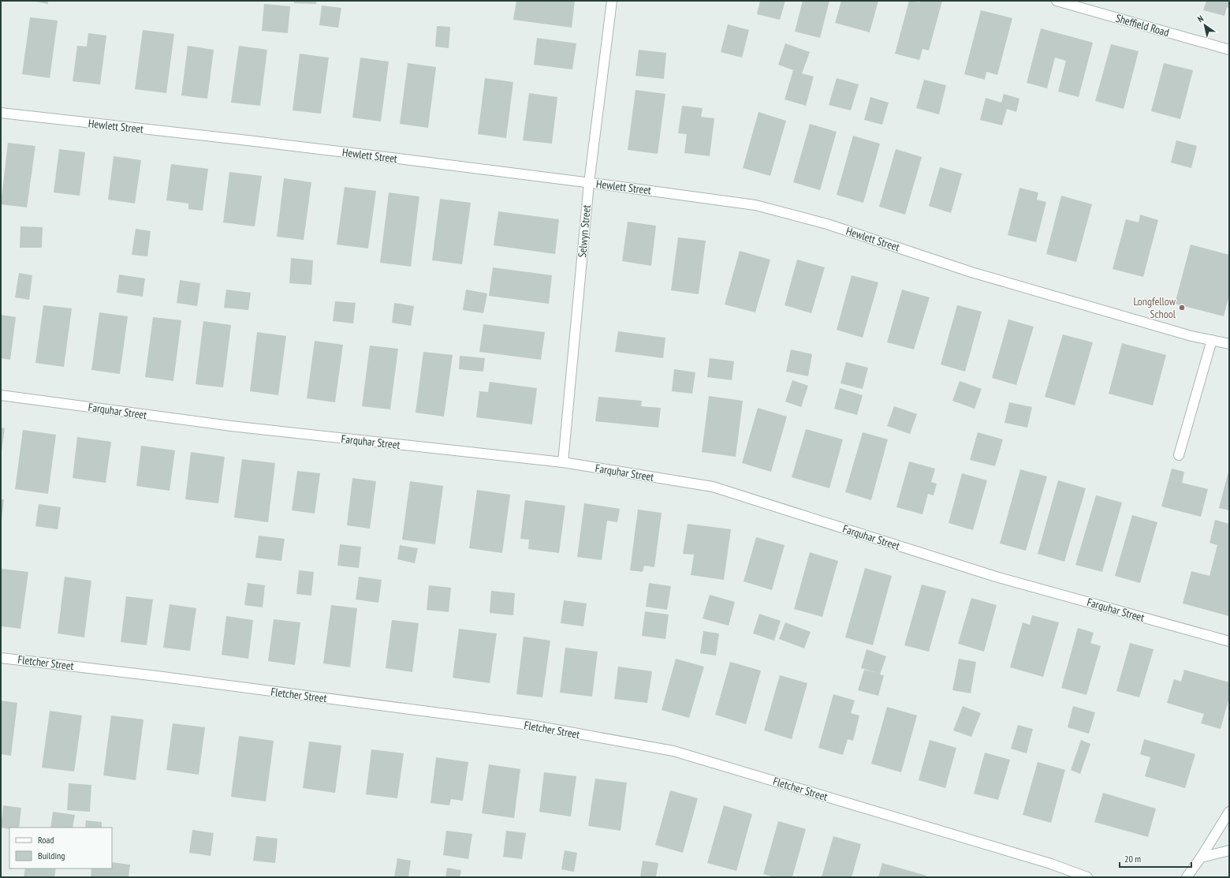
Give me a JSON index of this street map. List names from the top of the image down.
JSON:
{
  "streets": {
    "street": [
      "Sheffield Road",
      "Hewlett Street",
      "Selwyn Street",
      "Farquhar Street",
      "Fletcher Street"
    ]
  },
  "crossings": [
    ["Hewlett Street", "Selwyn Street"],
    ["Selwyn Street", "Farquhar Street"]
  ],
  "places": ["Longfellow School"],
  "legend": ["Road", "Building"],
  "scale_bar": "20 m",
  "north": "top left"
}
